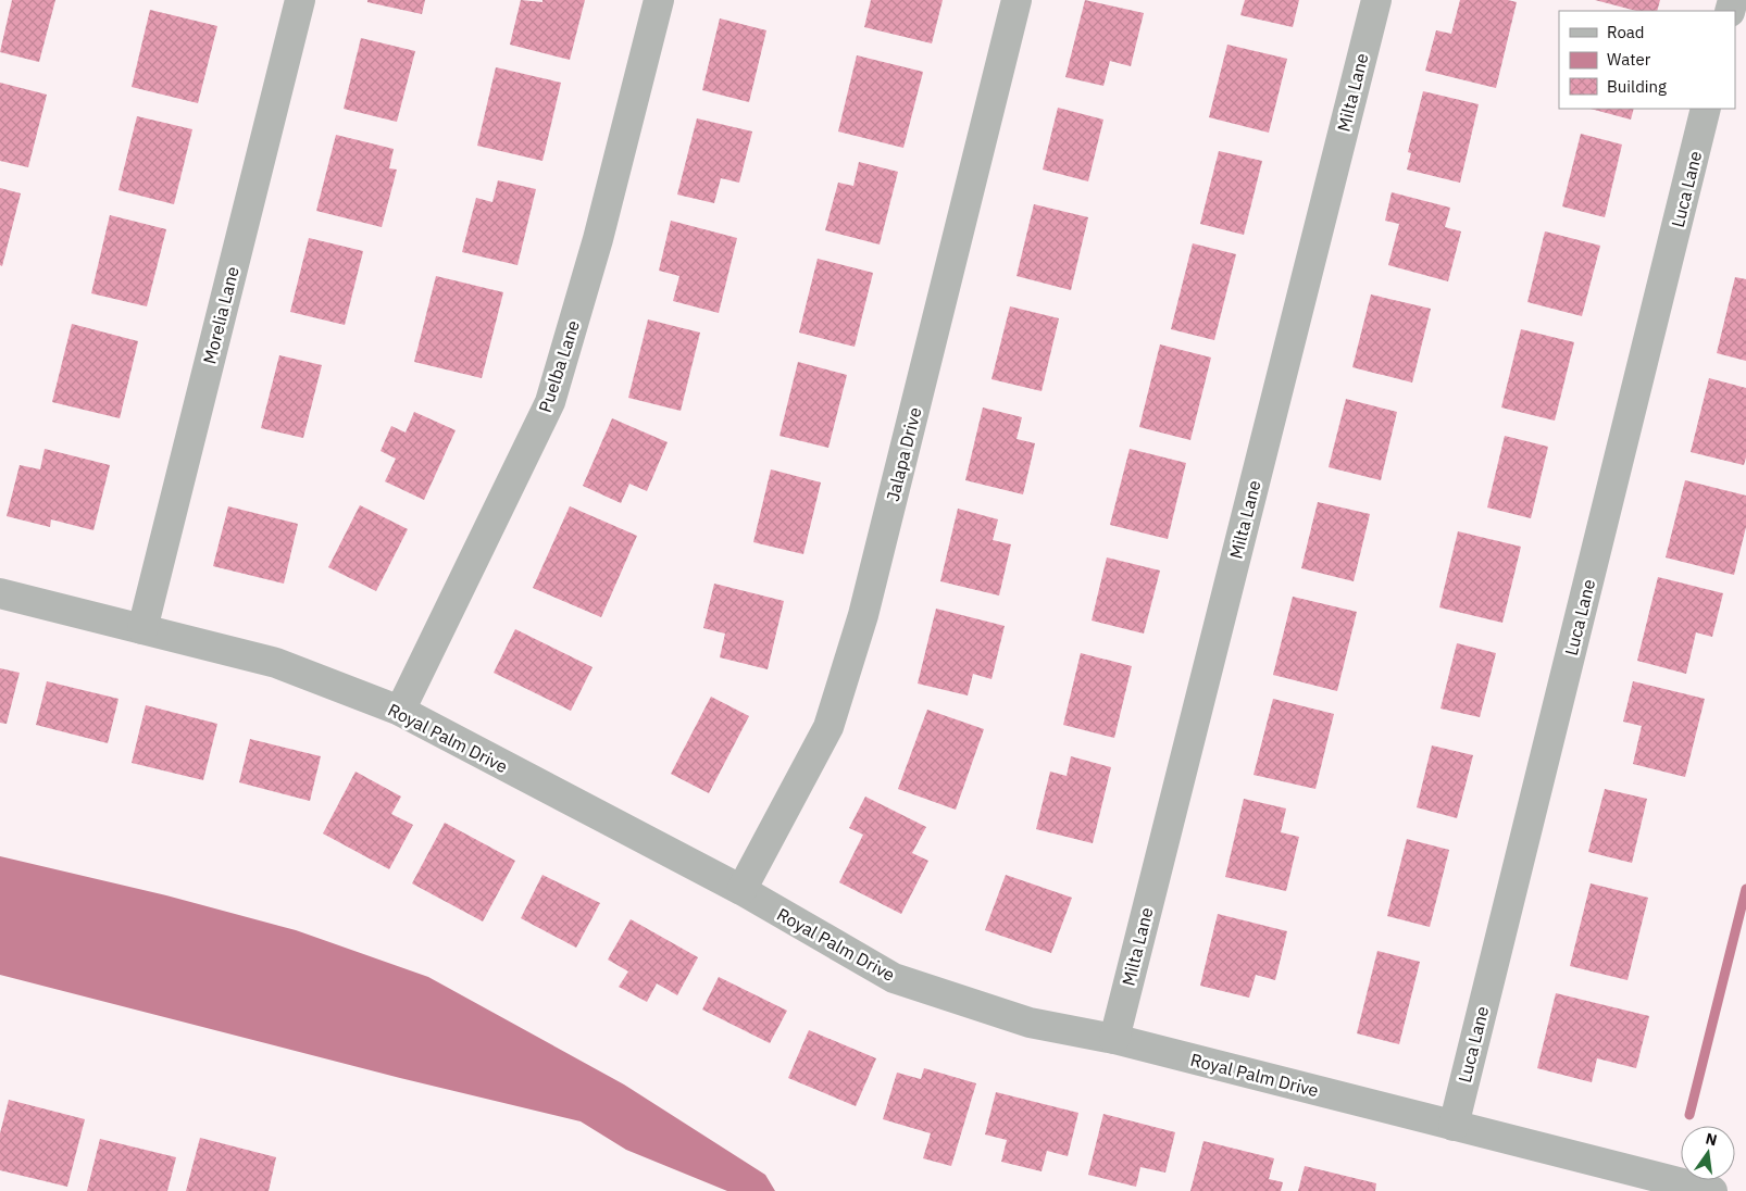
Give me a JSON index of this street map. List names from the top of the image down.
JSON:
{
  "streets": {
    "street": [
      "Milta Lane",
      "Luca Lane",
      "Morelia Lane",
      "Puelba Lane",
      "Jalapa Drive",
      "Royal Palm Drive"
    ]
  },
  "crossings": [
    ["Milta Lane", "Royal Palm Drive"],
    ["Luca Lane", "Royal Palm Drive"],
    ["Morelia Lane", "Royal Palm Drive"],
    ["Puelba Lane", "Royal Palm Drive"],
    ["Jalapa Drive", "Royal Palm Drive"]
  ],
  "legend": ["Road", "Water", "Building"],
  "north": "top"
}
